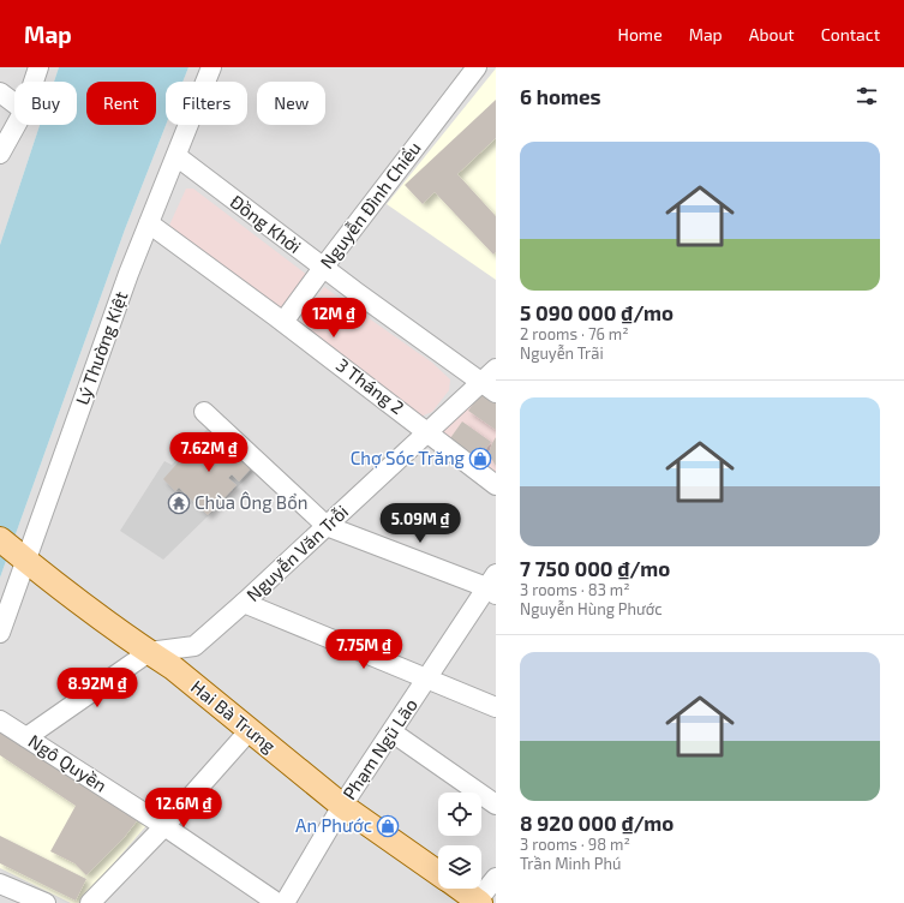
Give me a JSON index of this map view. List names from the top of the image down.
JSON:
{
  "streets": {
    "main road": ["Hai Bà Trưng"],
    "street": [
      "Nguyễn Đình Chiểu",
      "Đồng Khởi",
      "Lý Thường Kiệt",
      "3 Tháng 2",
      "Nguyễn Văn Trỗi",
      "Phạm Ngũ Lão",
      "Ngô Quyền"
    ]
  },
  "crossings": [
    ["Nguyễn Đình Chiểu", "Đồng Khởi"],
    ["Nguyễn Đình Chiểu", "3 Tháng 2"],
    ["Đồng Khởi", "Lý Thường Kiệt"],
    ["Đồng Khởi", "Nguyễn Văn Trỗi"],
    ["Lý Thường Kiệt", "3 Tháng 2"],
    ["Lý Thường Kiệt", "Hai Bà Trưng"],
    ["3 Tháng 2", "Nguyễn Văn Trỗi"],
    ["Nguyễn Văn Trỗi", "Hai Bà Trưng"],
    ["Hai Bà Trưng", "Phạm Ngũ Lão"]
  ],
  "places": {
    "shop": ["Chợ Sóc Trăng", "An Phước"],
    "temple": ["Chùa Ông Bổn"]
  },
  "page": {
    "header": "Map",
    "nav": [
      "Home",
      "Map",
      "About",
      "Contact"
    ],
    "heading": "6 homes",
    "chip": [
      "Buy",
      "Rent",
      "Filters",
      "New"
    ],
    "list": [
      {
        "name": "5 090 000 ₫/mo",
        "note": "2 rooms · 76 m² · Nguyễn Trãi"
      },
      {
        "name": "7 750 000 ₫/mo",
        "note": "3 rooms · 83 m² · Nguyễn Hùng Phước"
      },
      {
        "name": "8 920 000 ₫/mo",
        "note": "3 rooms · 98 m² · Trần Minh Phú"
      }
    ],
    "price": [
      "12M ₫",
      "7.62M ₫",
      "5.09M ₫",
      "7.75M ₫",
      "8.92M ₫",
      "12.6M ₫"
    ]
  }
}
